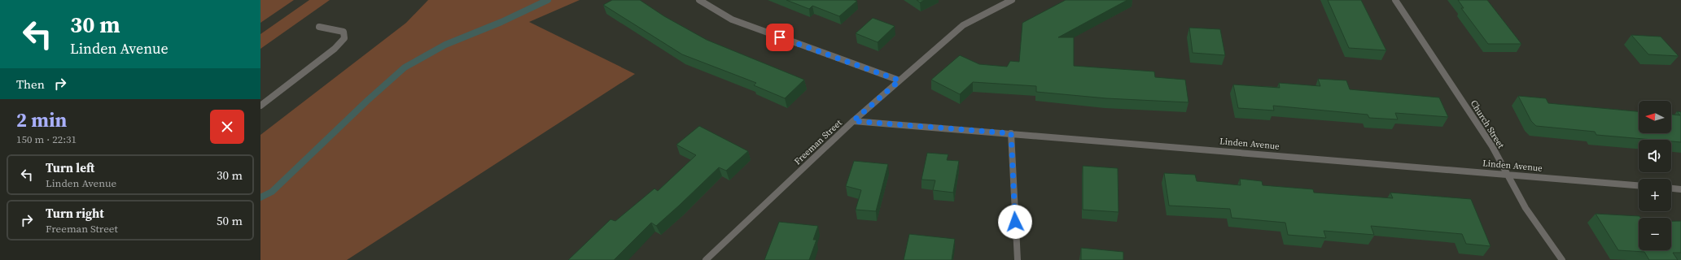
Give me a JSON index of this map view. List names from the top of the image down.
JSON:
{
  "streets": {
    "street": ["Church Street", "Freeman Street", "Linden Avenue"]
  },
  "crossings": [
    ["Church Street", "Linden Avenue"],
    ["Freeman Street", "Linden Avenue"]
  ],
  "north": "left",
  "page": {
    "turn": ["30 m", "Linden Avenue"],
    "then": "Then",
    "heading": ["2 min", "150 m · 22:31"],
    "map_buttons": ["+", "−"],
    "list": [
      {
        "name": "Turn left",
        "note": "Linden Avenue",
        "value": "30 m"
      },
      {
        "name": "Turn right",
        "note": "Freeman Street",
        "value": "50 m"
      }
    ]
  }
}
